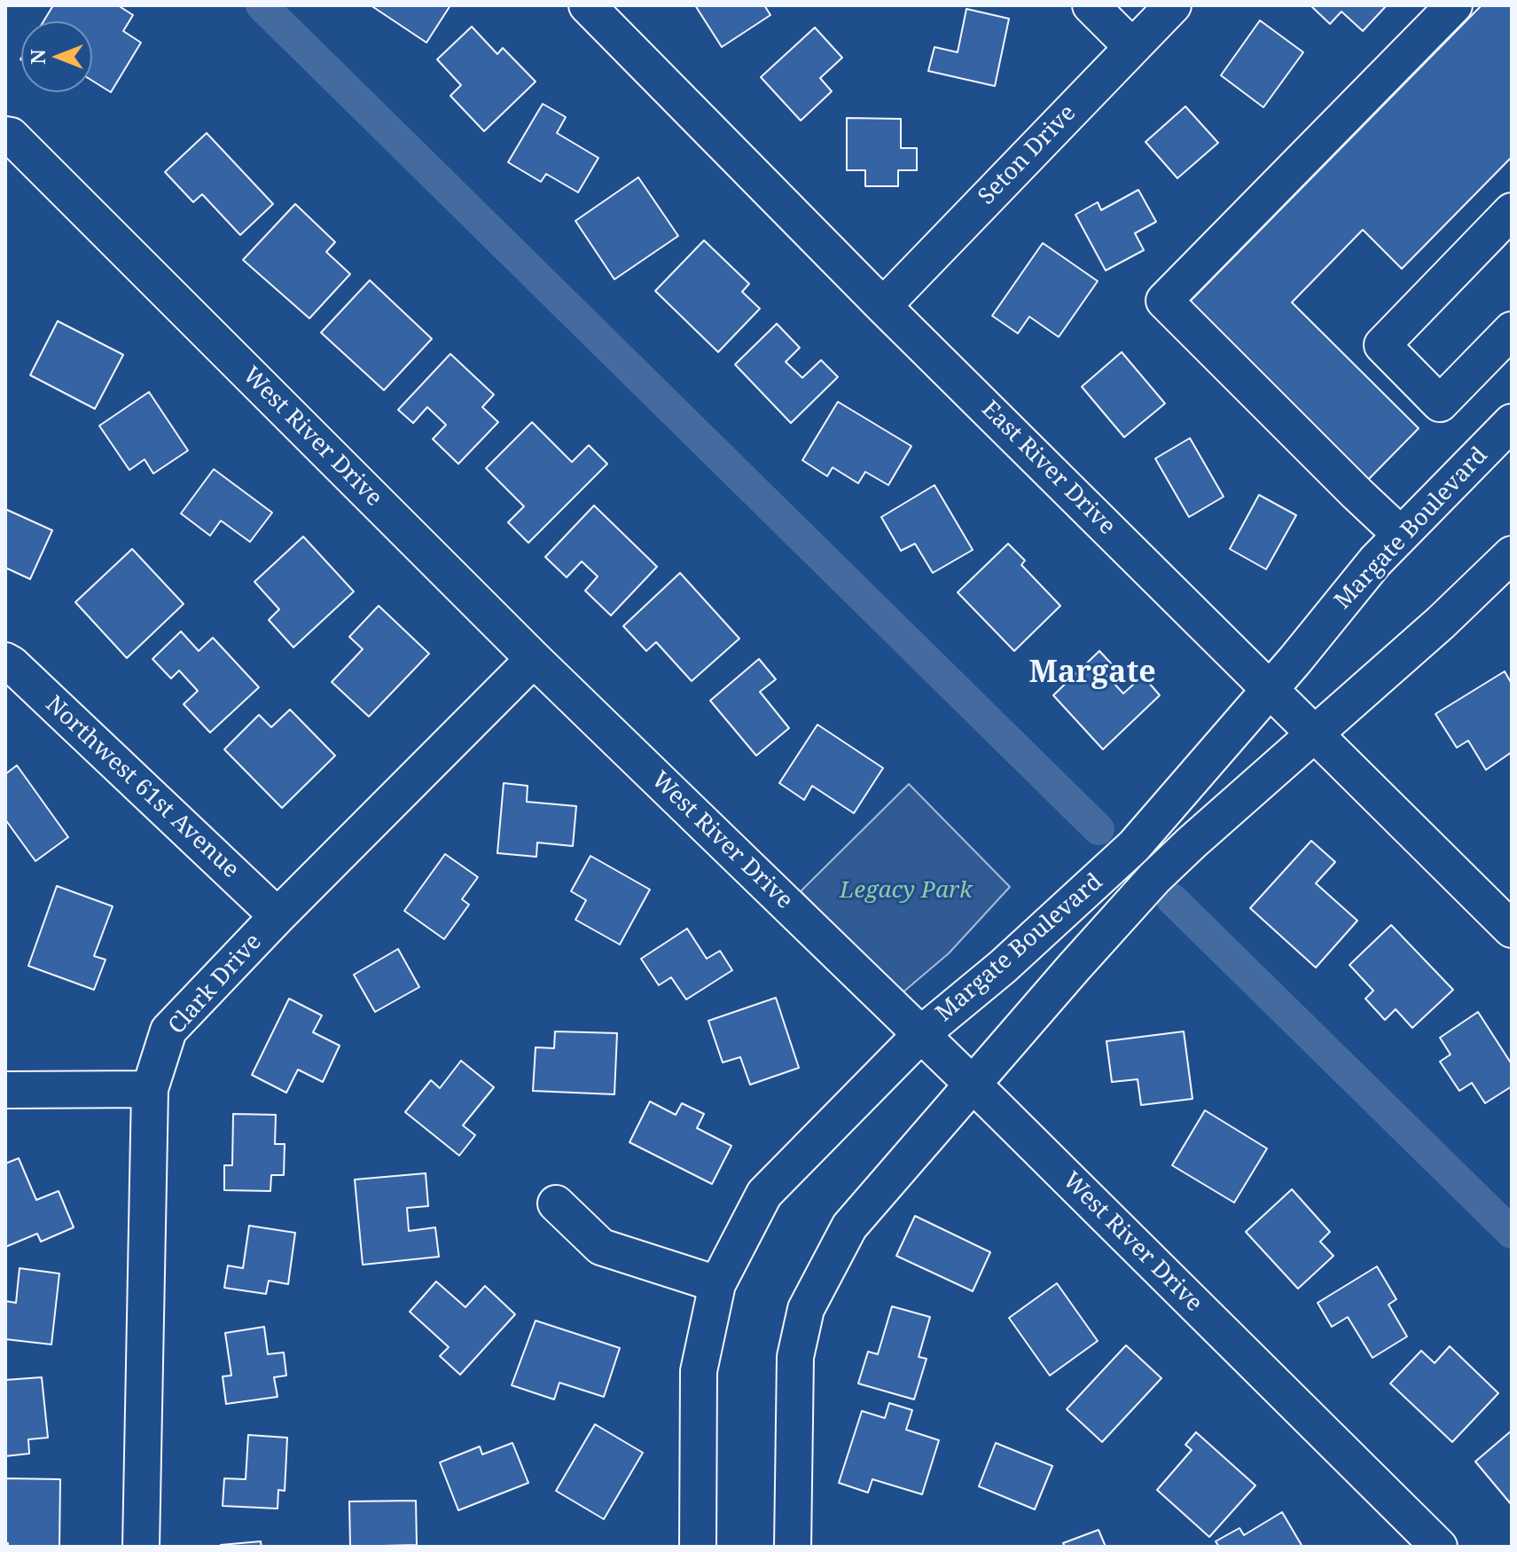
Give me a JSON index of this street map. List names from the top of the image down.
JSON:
{
  "streets": {
    "street": [
      "Seton Drive",
      "West River Drive",
      "East River Drive",
      "Margate Boulevard",
      "Northwest 61st Avenue",
      "Clark Drive"
    ]
  },
  "crossings": [
    ["Seton Drive", "East River Drive"],
    ["West River Drive", "Margate Boulevard"],
    ["West River Drive", "Clark Drive"],
    ["East River Drive", "Margate Boulevard"],
    ["Northwest 61st Avenue", "Clark Drive"]
  ],
  "districts": ["Margate"],
  "parks": ["Legacy Park"],
  "north": "left"
}
